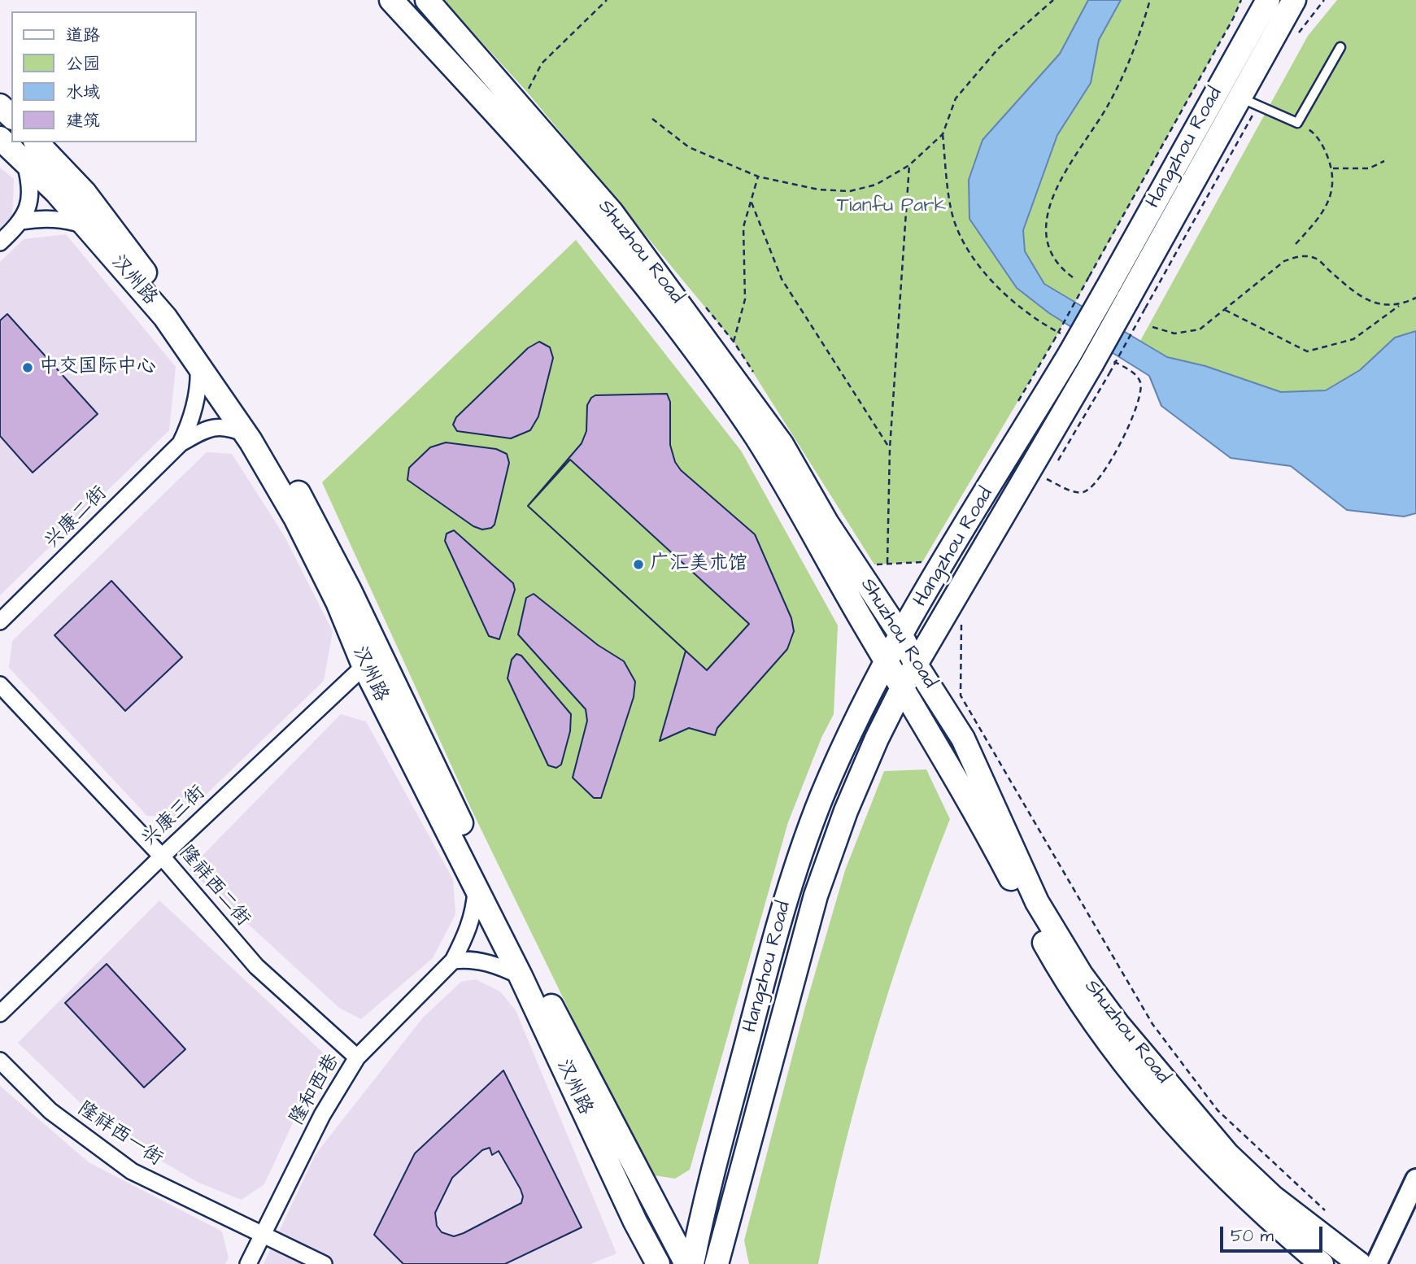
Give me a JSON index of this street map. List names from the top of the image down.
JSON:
{
  "streets": {
    "main road": ["Hangzhou Road", "Shuzhou Road", "汉州路"],
    "street": [
      "兴康二街",
      "兴康三街",
      "隆祥西二街",
      "隆和西巷",
      "隆祥西一街"
    ]
  },
  "crossings": [
    ["Hangzhou Road", "Shuzhou Road"],
    ["汉州路", "兴康三街"],
    ["汉州路", "隆和西巷"],
    ["兴康三街", "隆祥西二街"],
    ["隆祥西二街", "隆和西巷"],
    ["隆和西巷", "隆祥西一街"]
  ],
  "parks": ["Tianfu Park"],
  "places": ["中交国际中心", "广汇美术馆"],
  "legend": [
    "道路",
    "公园",
    "水域",
    "建筑"
  ],
  "scale_bar": "50 m"
}
